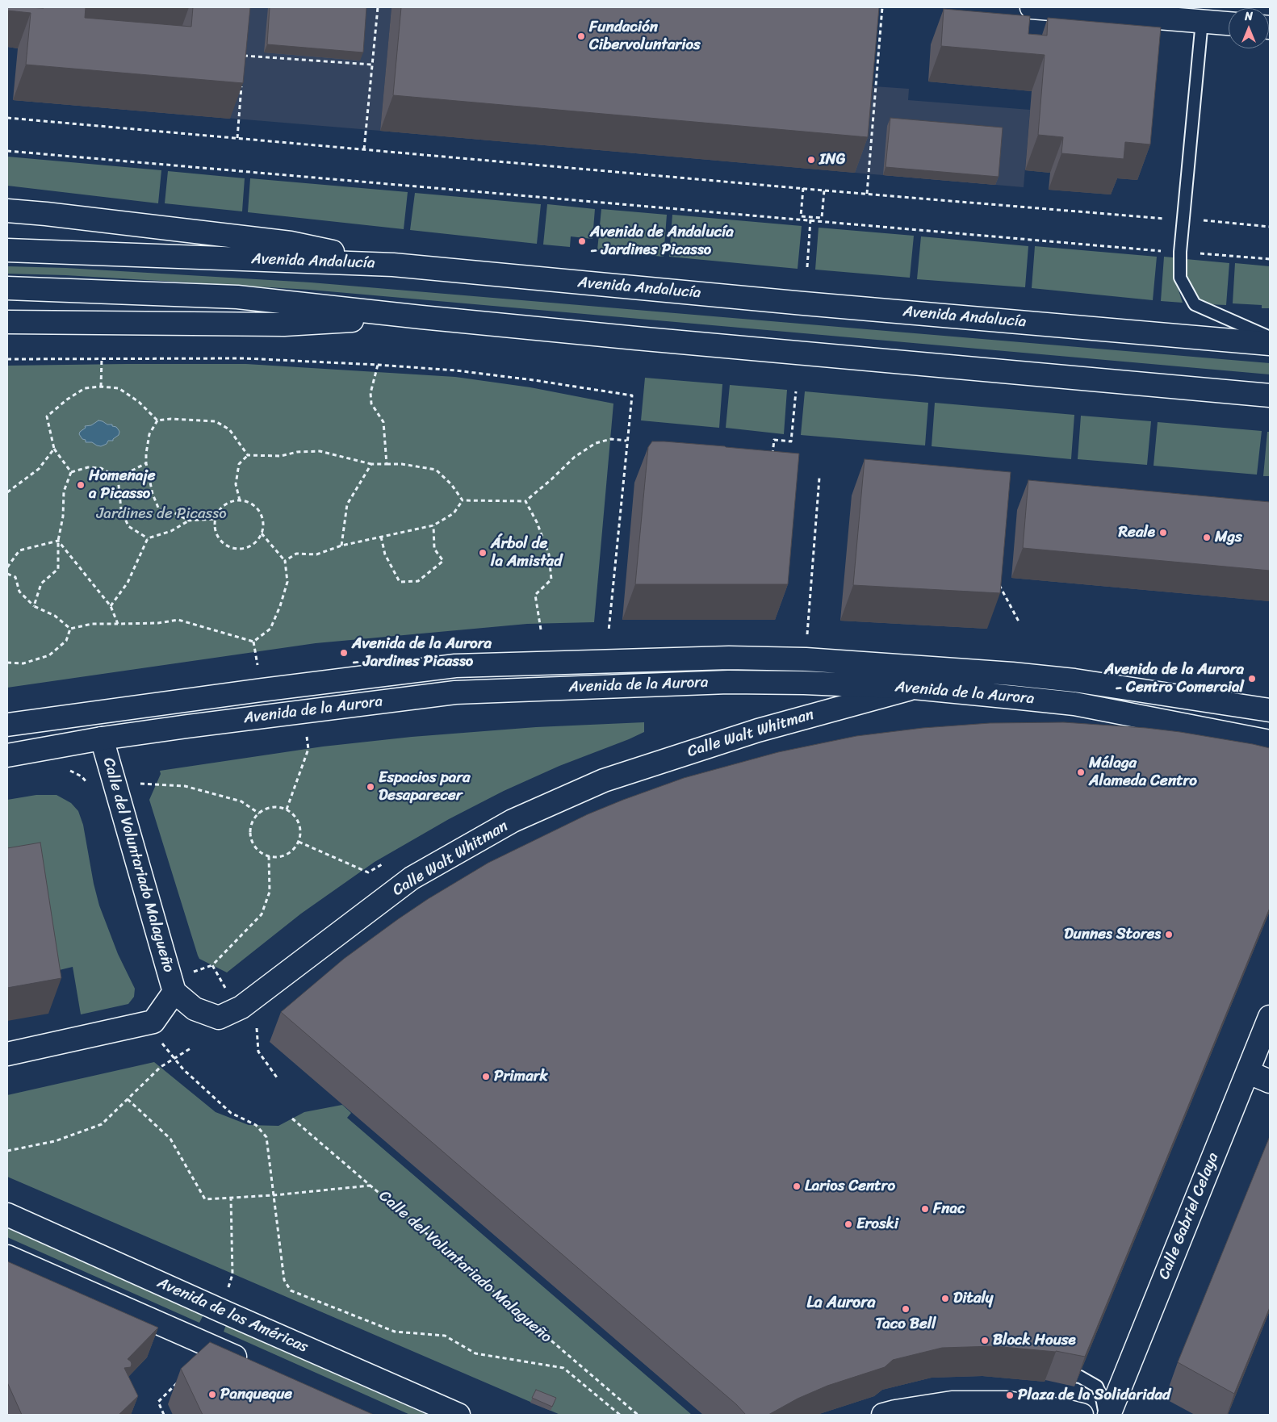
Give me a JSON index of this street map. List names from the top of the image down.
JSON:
{
  "streets": {
    "main road": [
      "Avenida Andalucía",
      "Avenida de la Aurora",
      "Calle Walt Whitman",
      "Calle del Voluntariado Malagueño",
      "Calle Gabriel Celaya",
      "Avenida de las Américas"
    ]
  },
  "crossings": [
    ["Avenida de la Aurora", "Calle Walt Whitman"],
    ["Avenida de la Aurora", "Calle del Voluntariado Malagueño"],
    ["Calle Walt Whitman", "Calle del Voluntariado Malagueño"]
  ],
  "districts": ["La Aurora"],
  "parks": ["Jardines de Picasso"],
  "places": [
    "Fundación Cibervoluntarios",
    "ING",
    "Avenida de Andalucía - Jardines Picasso",
    "Homenaje a Picasso",
    "Reale",
    "Mgs",
    "Árbol de la Amistad",
    "Avenida de la Aurora - Jardines Picasso",
    "Avenida de la Aurora - Centro Comercial",
    "Málaga Alameda Centro",
    "Espacios para Desaparecer",
    "Dunnes Stores",
    "Primark",
    "Larios Centro",
    "Fnac",
    "Eroski",
    "Ditaly",
    "Taco Bell",
    "Block House",
    "Panqueque",
    "Plaza de la Solidaridad"
  ],
  "north": "top"
}
